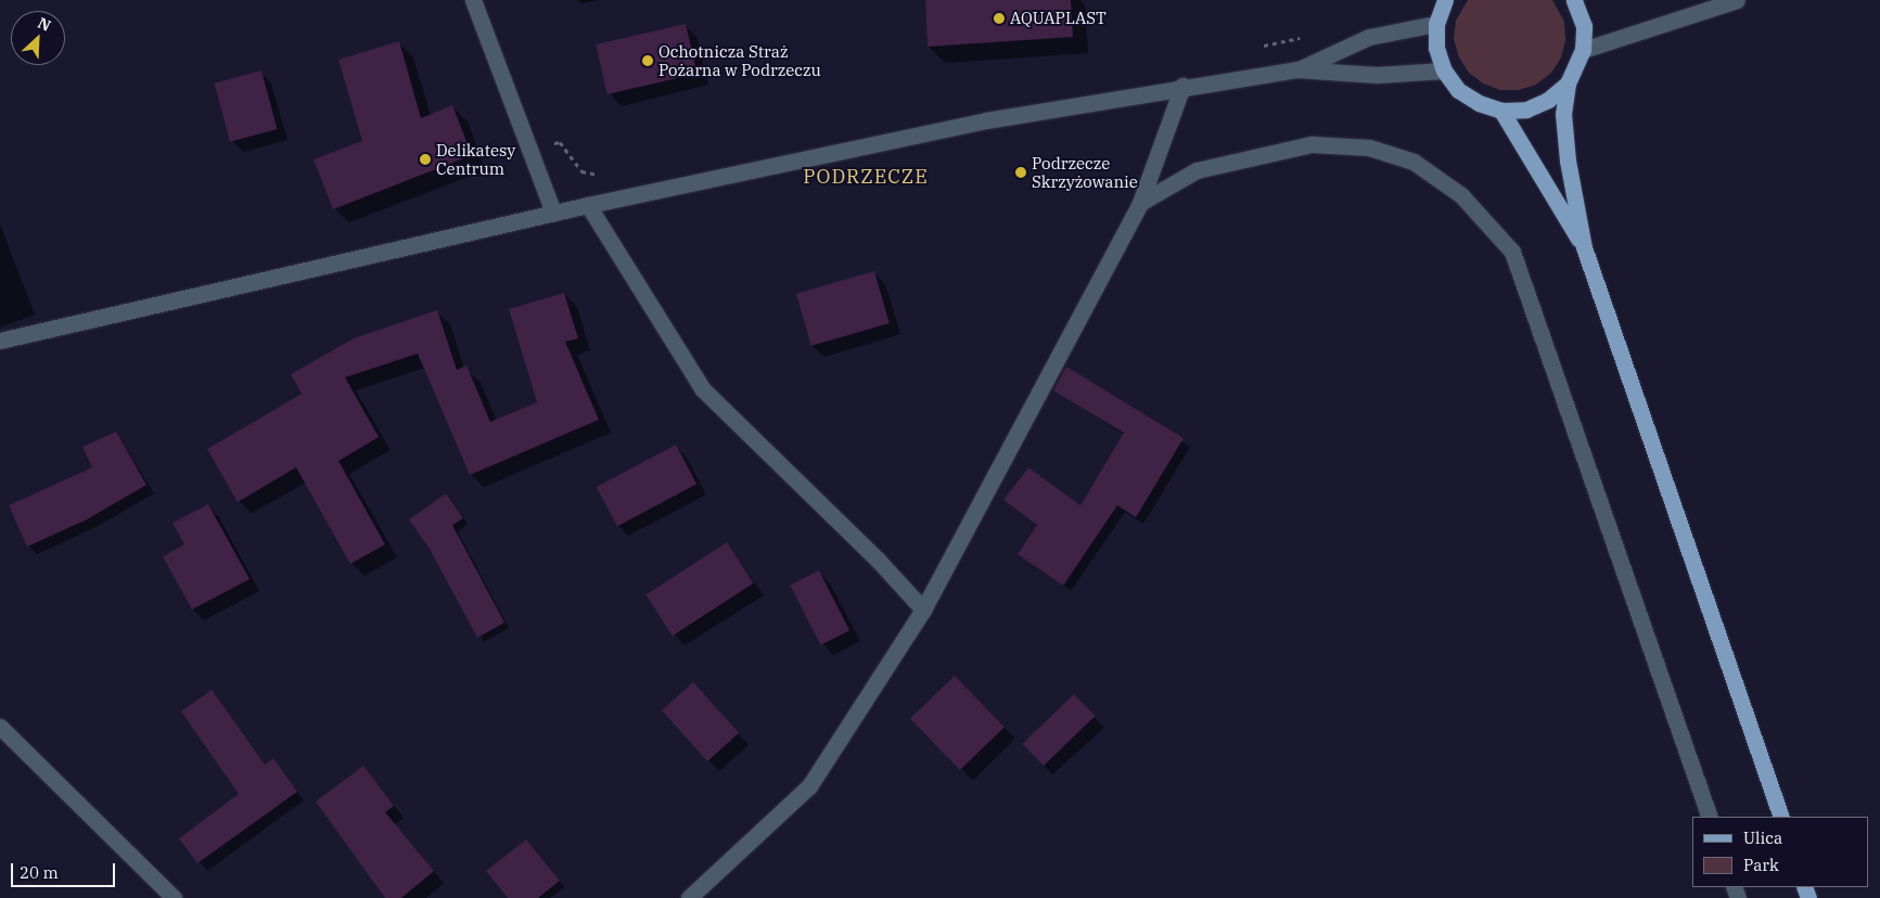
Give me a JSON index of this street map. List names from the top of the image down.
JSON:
{
  "districts": ["PODRZECZE"],
  "places": [
    "AQUAPLAST",
    "Ochotnicza Straż Pożarna w Podrzeczu",
    "Delikatesy Centrum",
    "Podrzecze Skrzyżowanie"
  ],
  "legend": ["Ulica", "Park"],
  "scale_bar": "20 m",
  "north": "top right"
}
